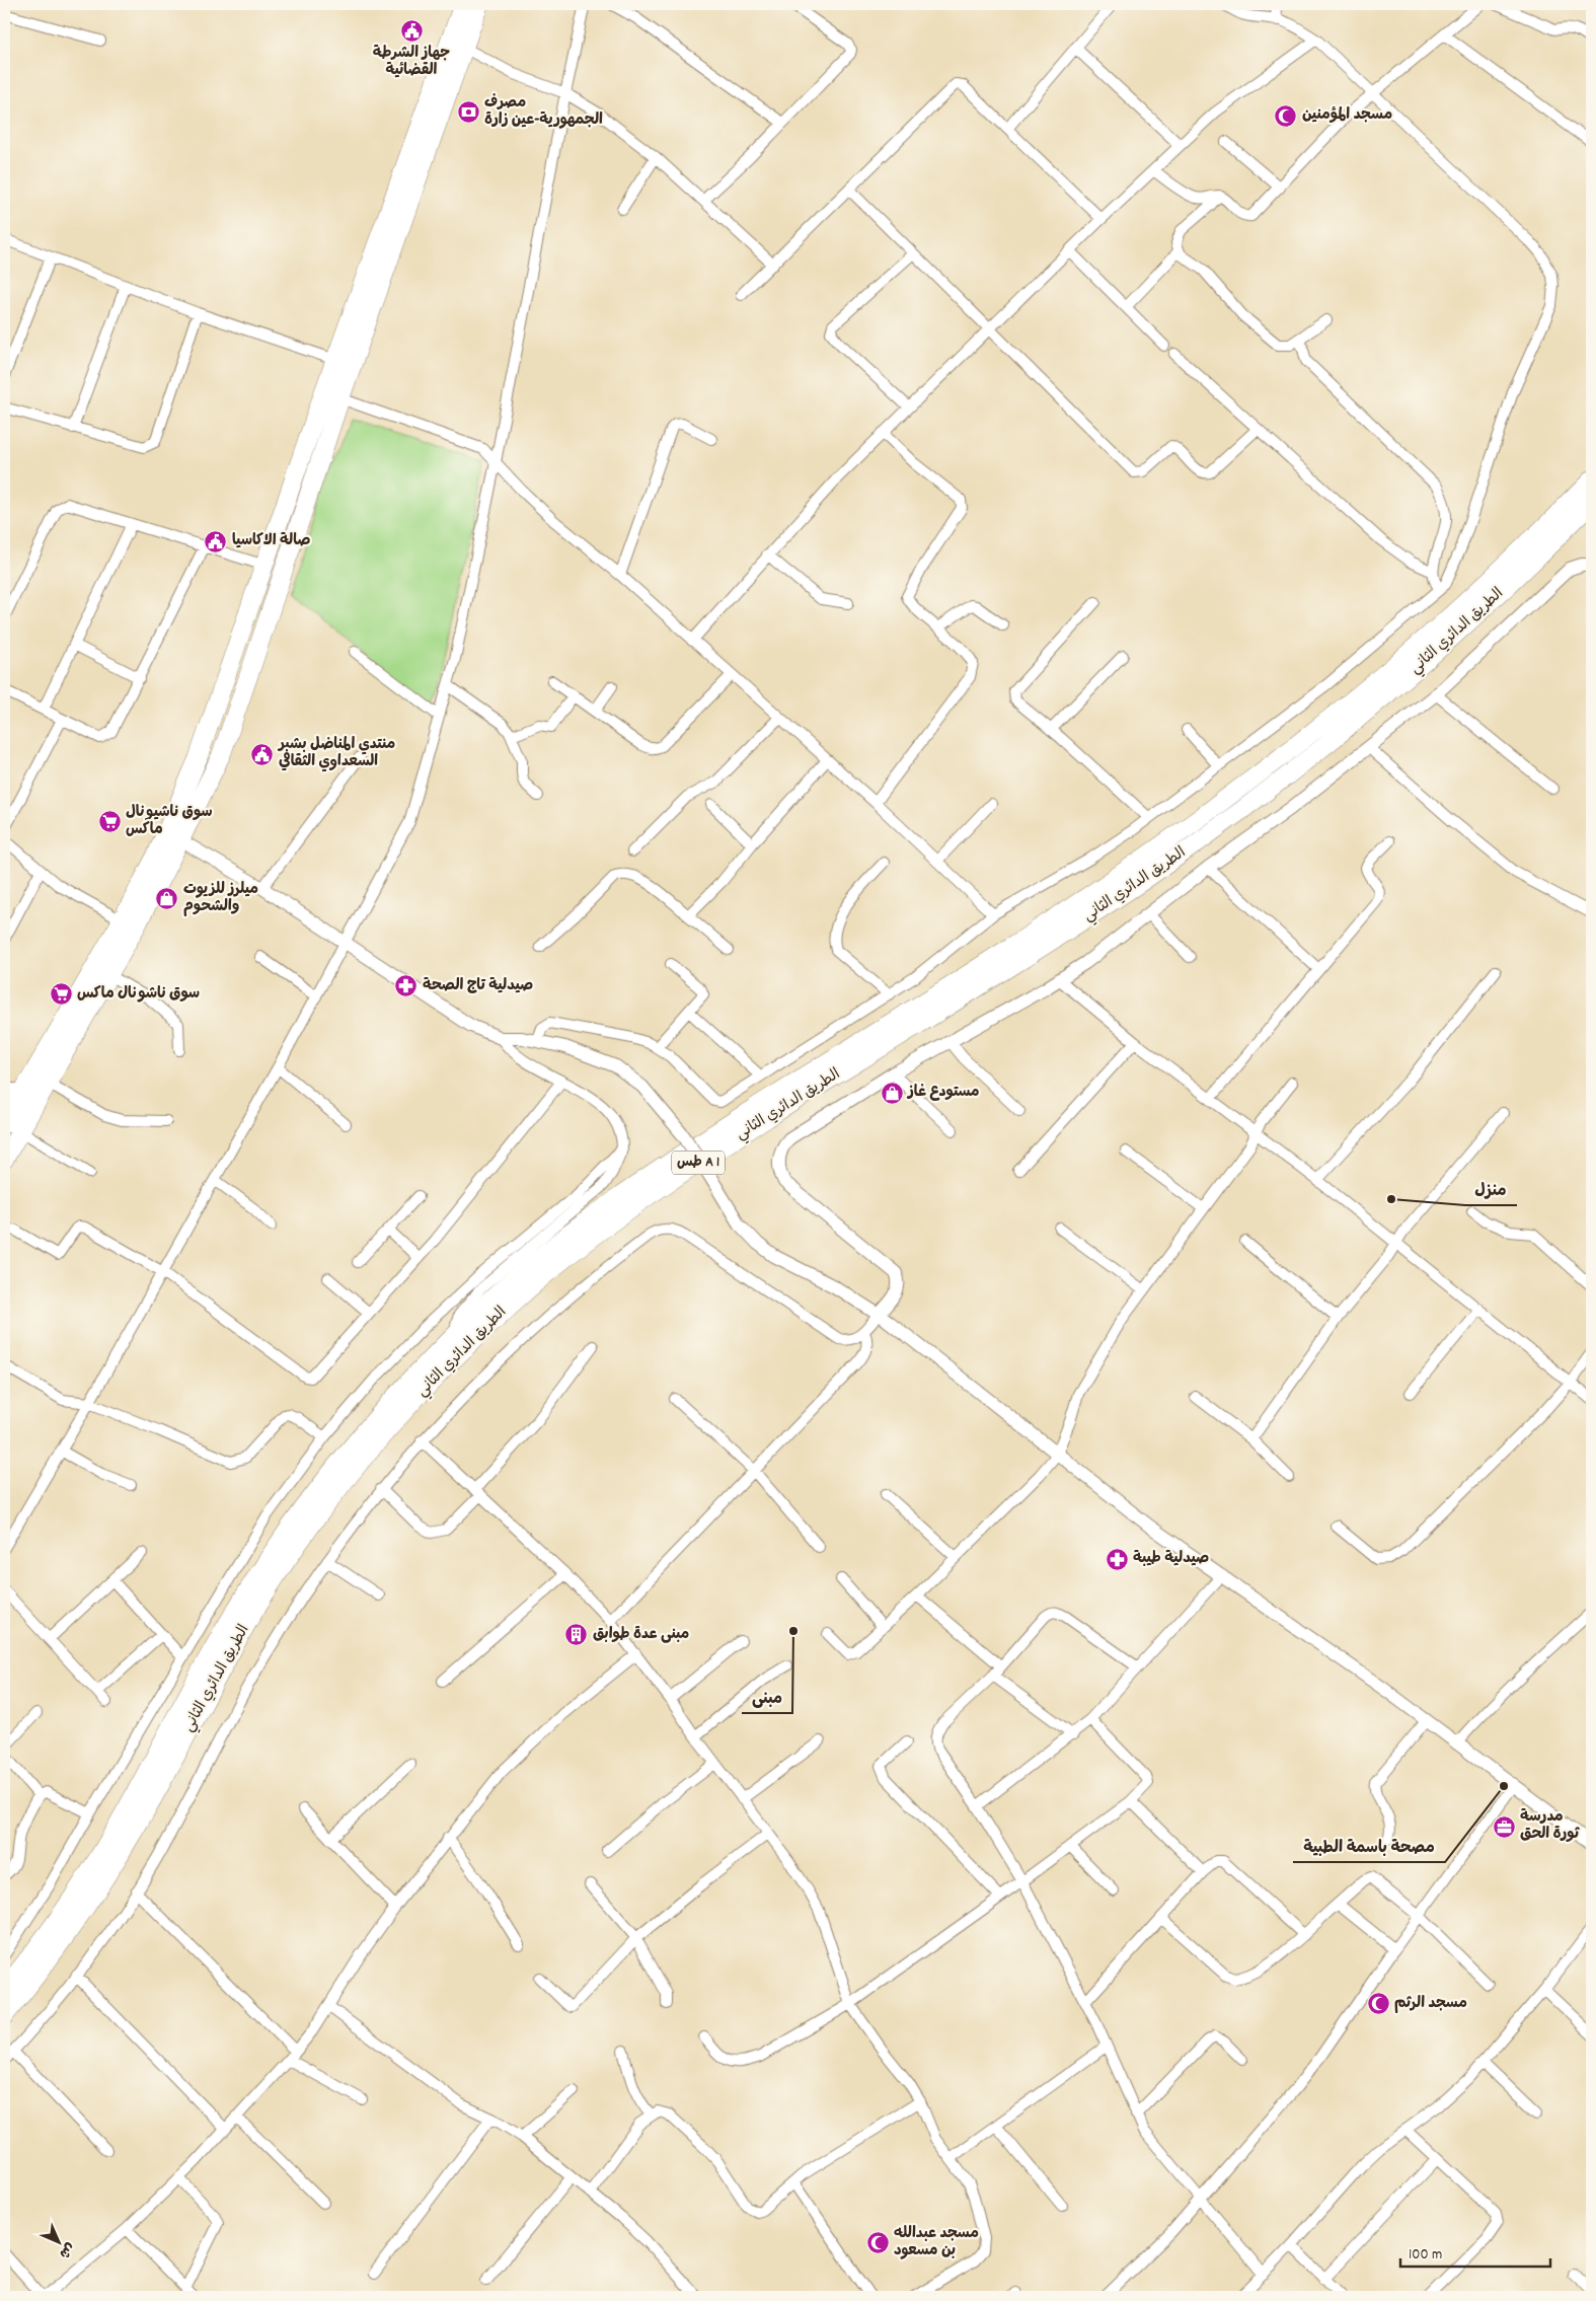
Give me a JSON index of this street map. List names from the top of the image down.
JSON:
{
  "streets": {
    "highway": ["الطريق الدائري الثاني", "طس A 1"]
  },
  "places": {
    "public building": ["جهاز الشرطة القضائية", "صالة الاكاسيا", "منتدي المناضل بشير السعداوي الثقافي"],
    "bank": ["مصرف الجمهورية-عين زارة"],
    "mosque": ["مسجد المؤمنين", "مسجد الرثم", "مسجد عبدالله بن مسعود"],
    "supermarket": ["سوق ناشيونال ماكس", "سوق ناشونال ماكس"],
    "shop": ["ميلرز للزيوت والشحوم", "مستودع غاز"],
    "pharmacy": ["صيدلية تاج الصحة", "صيدلية طيبة"],
    "other": ["منزل", "مبنى", "مصحة باسمة الطبية"],
    "building": ["مبنى عدة طوابق"],
    "office": ["مدرسة ثورة الحق"]
  },
  "scale_bar": "100 m",
  "north": "bottom right"
}
